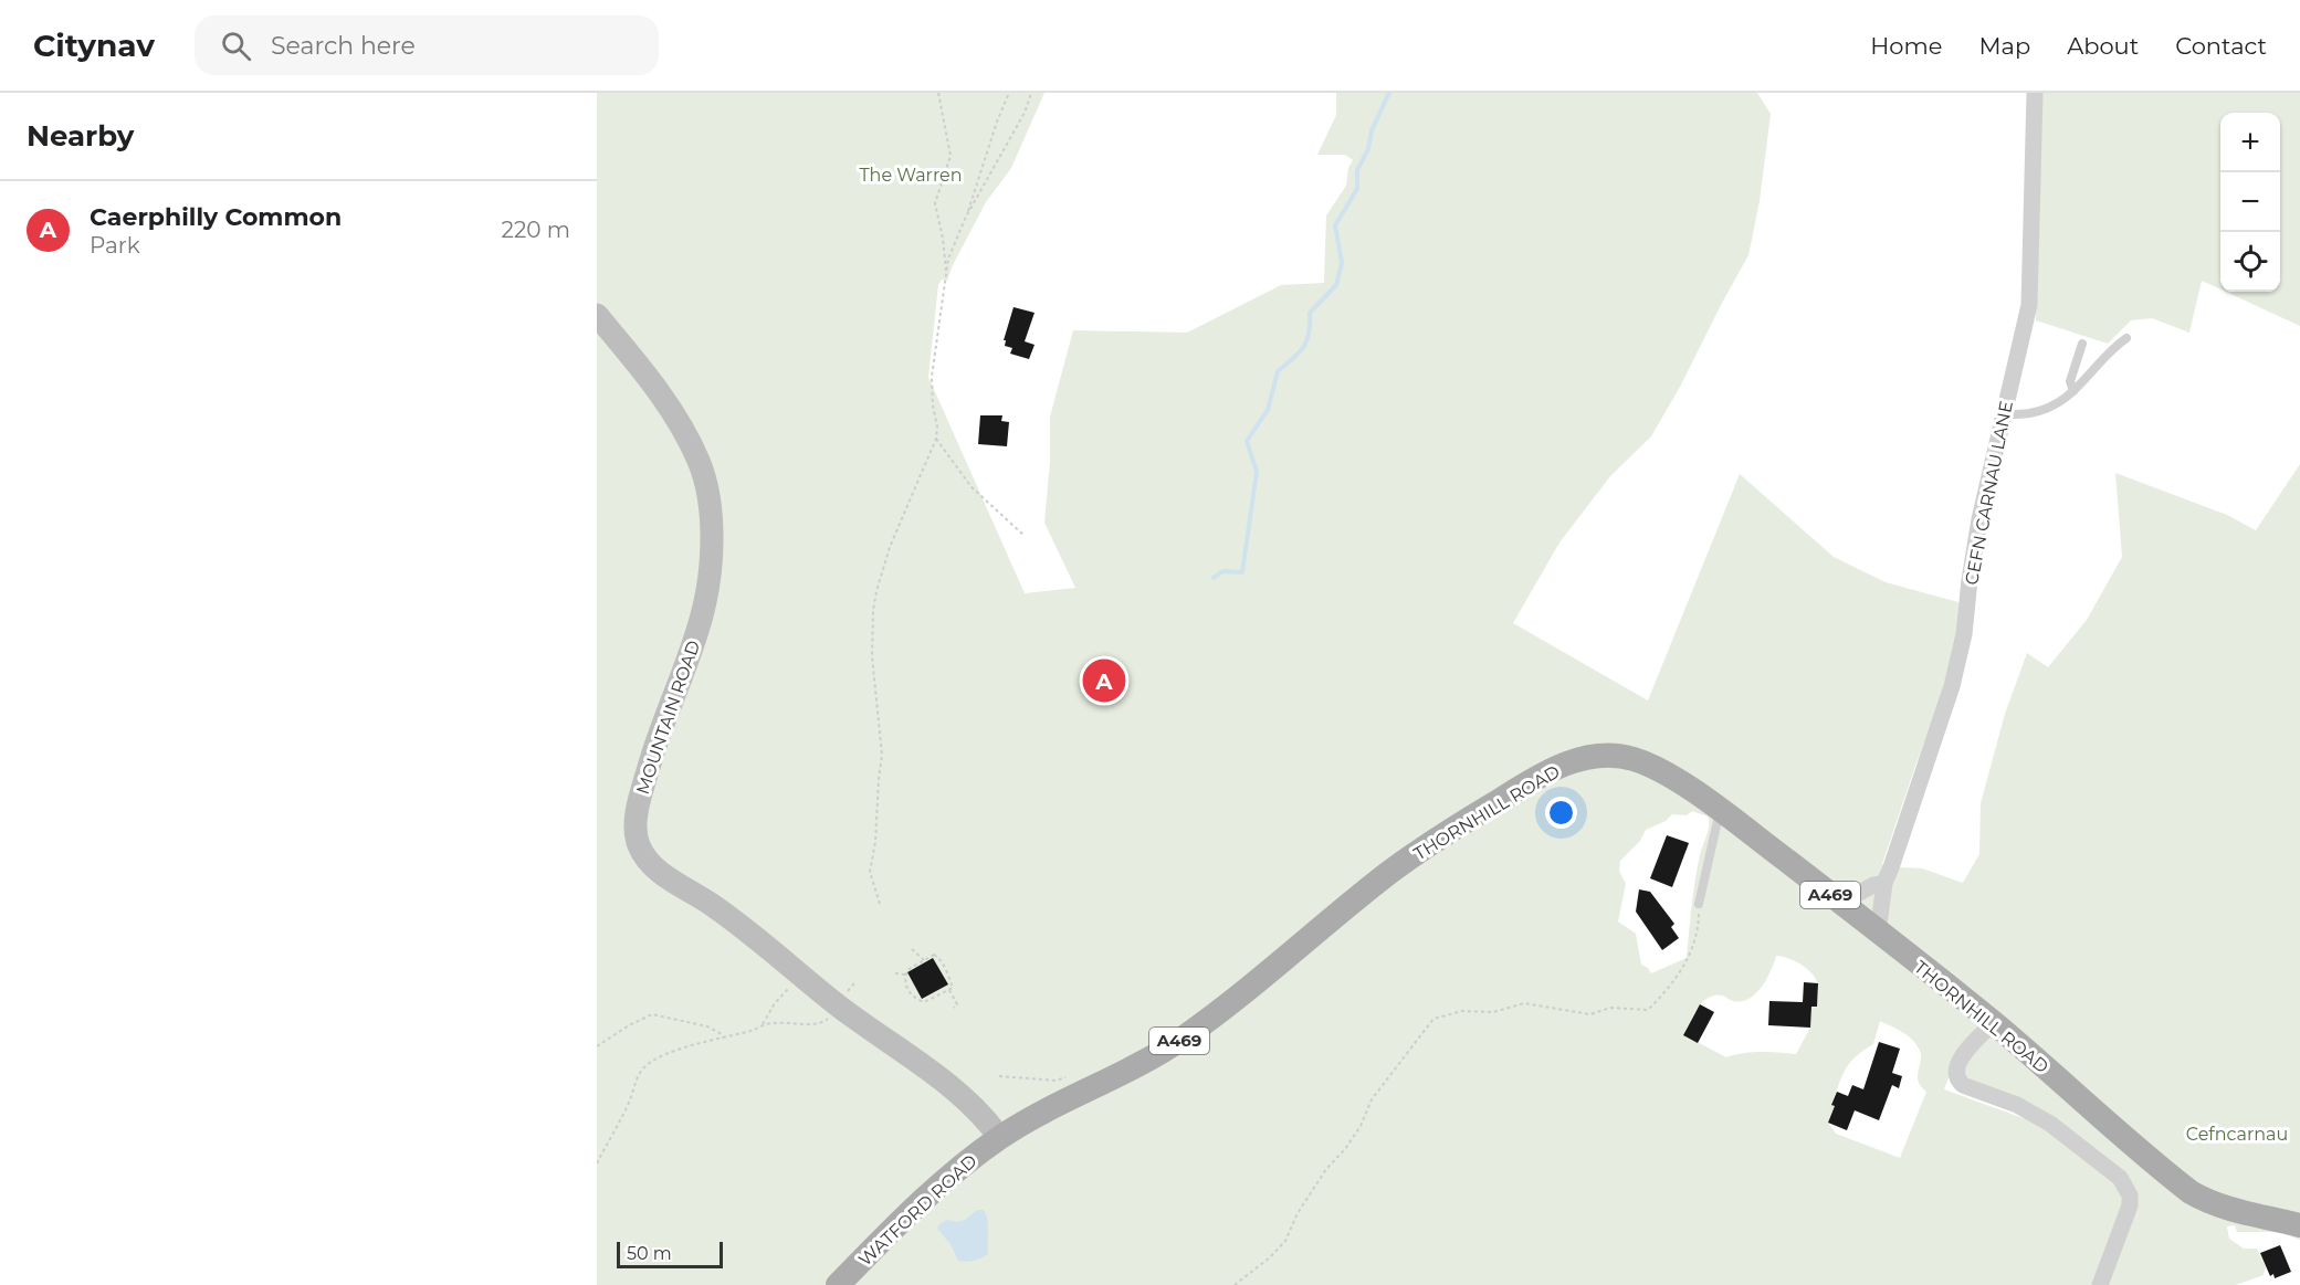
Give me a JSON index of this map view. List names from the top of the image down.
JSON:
{
  "streets": {
    "main road": [
      "MOUNTAIN ROAD",
      "THORNHILL ROAD",
      "A469",
      "WATFORD ROAD"
    ],
    "street": ["CEFN CARNAU LANE"]
  },
  "crossings": [
    ["CEFN CARNAU LANE", "THORNHILL ROAD"],
    ["MOUNTAIN ROAD", "THORNHILL ROAD"],
    ["MOUNTAIN ROAD", "WATFORD ROAD"],
    ["THORNHILL ROAD", "WATFORD ROAD"]
  ],
  "parks": ["The Warren", "Cefncarnau"],
  "scale_bar": "50 m",
  "page": {
    "header": "Citynav",
    "search": "Search here",
    "nav": [
      "Home",
      "Map",
      "About",
      "Contact"
    ],
    "heading": "Nearby",
    "map_buttons": ["+", "−"],
    "list": [
      {
        "mark": "A",
        "name": "Caerphilly Common",
        "note": "Park",
        "value": "220 m"
      }
    ],
    "pins": "A",
    "scale": "50 m"
  }
}
